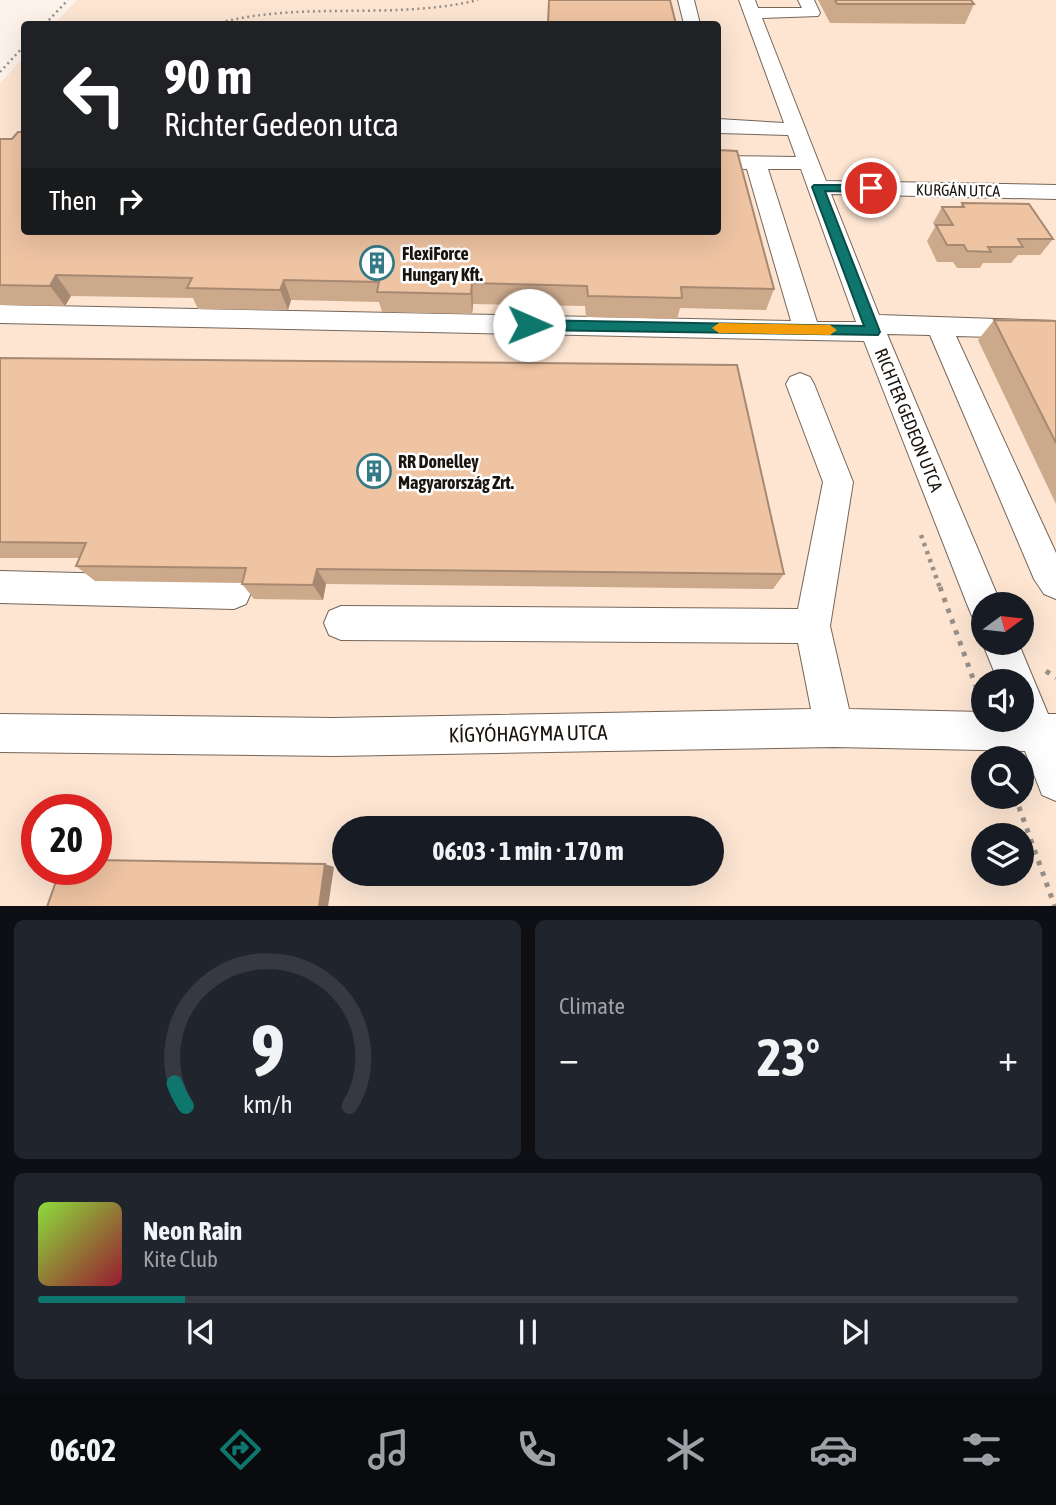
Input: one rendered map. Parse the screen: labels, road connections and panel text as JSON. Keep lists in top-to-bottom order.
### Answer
{
  "streets": {
    "street": ["KURGÁN UTCA", "RICHTER GEDEON UTCA", "KÍGYÓHAGYMA UTCA"]
  },
  "crossings": [
    ["KURGÁN UTCA", "RICHTER GEDEON UTCA"]
  ],
  "places": {
    "building": ["FlexiForce Hungary Kft.", "RR Donelley Magyarország Zrt."]
  },
  "north": "right",
  "page": {
    "turn": ["90 m", "Richter Gedeon utca"],
    "then": "Then",
    "limit": "20",
    "trip": "06:03 · 1 min · 170 m",
    "tile": "Climate",
    "heat": ["−", "23°", "+"],
    "song": ["Neon Rain", "Kite Club"],
    "tabs": "06:02",
    "gauge": ["9", "km/h"]
  }
}
